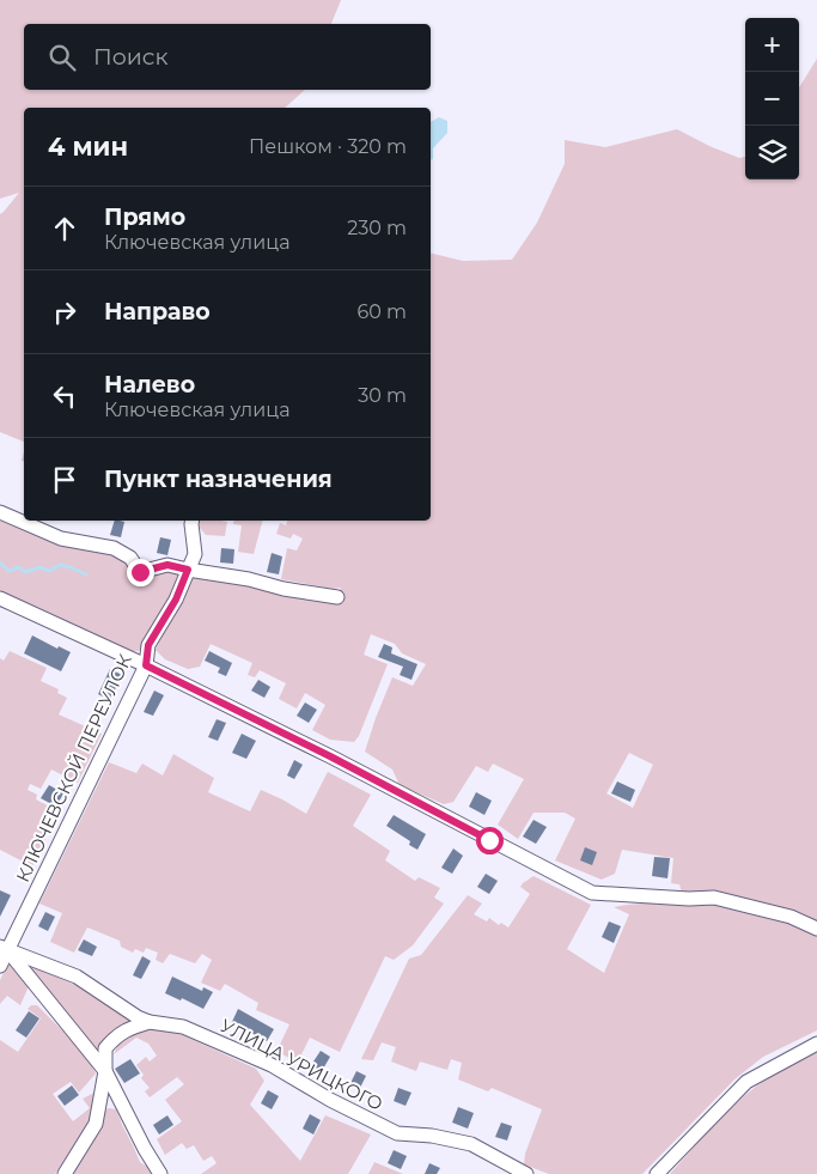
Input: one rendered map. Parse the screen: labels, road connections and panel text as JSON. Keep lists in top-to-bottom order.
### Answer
{
  "streets": {
    "street": ["КЛЮЧЕВСКОЙ ПЕРЕУЛОК", "УЛИЦА УРИЦКОГО"]
  },
  "crossings": [
    ["КЛЮЧЕВСКОЙ ПЕРЕУЛОК", "УЛИЦА УРИЦКОГО"]
  ],
  "page": {
    "map_buttons": ["+", "−"],
    "search": "Поиск",
    "heading": ["4 мин", "Пешком · 320 m"],
    "list": [
      ["Прямо", "Ключевская улица", "230 m"],
      ["Направо", "60 m"],
      ["Налево", "Ключевская улица", "30 m"],
      "Пункт назначения"
    ]
  }
}
